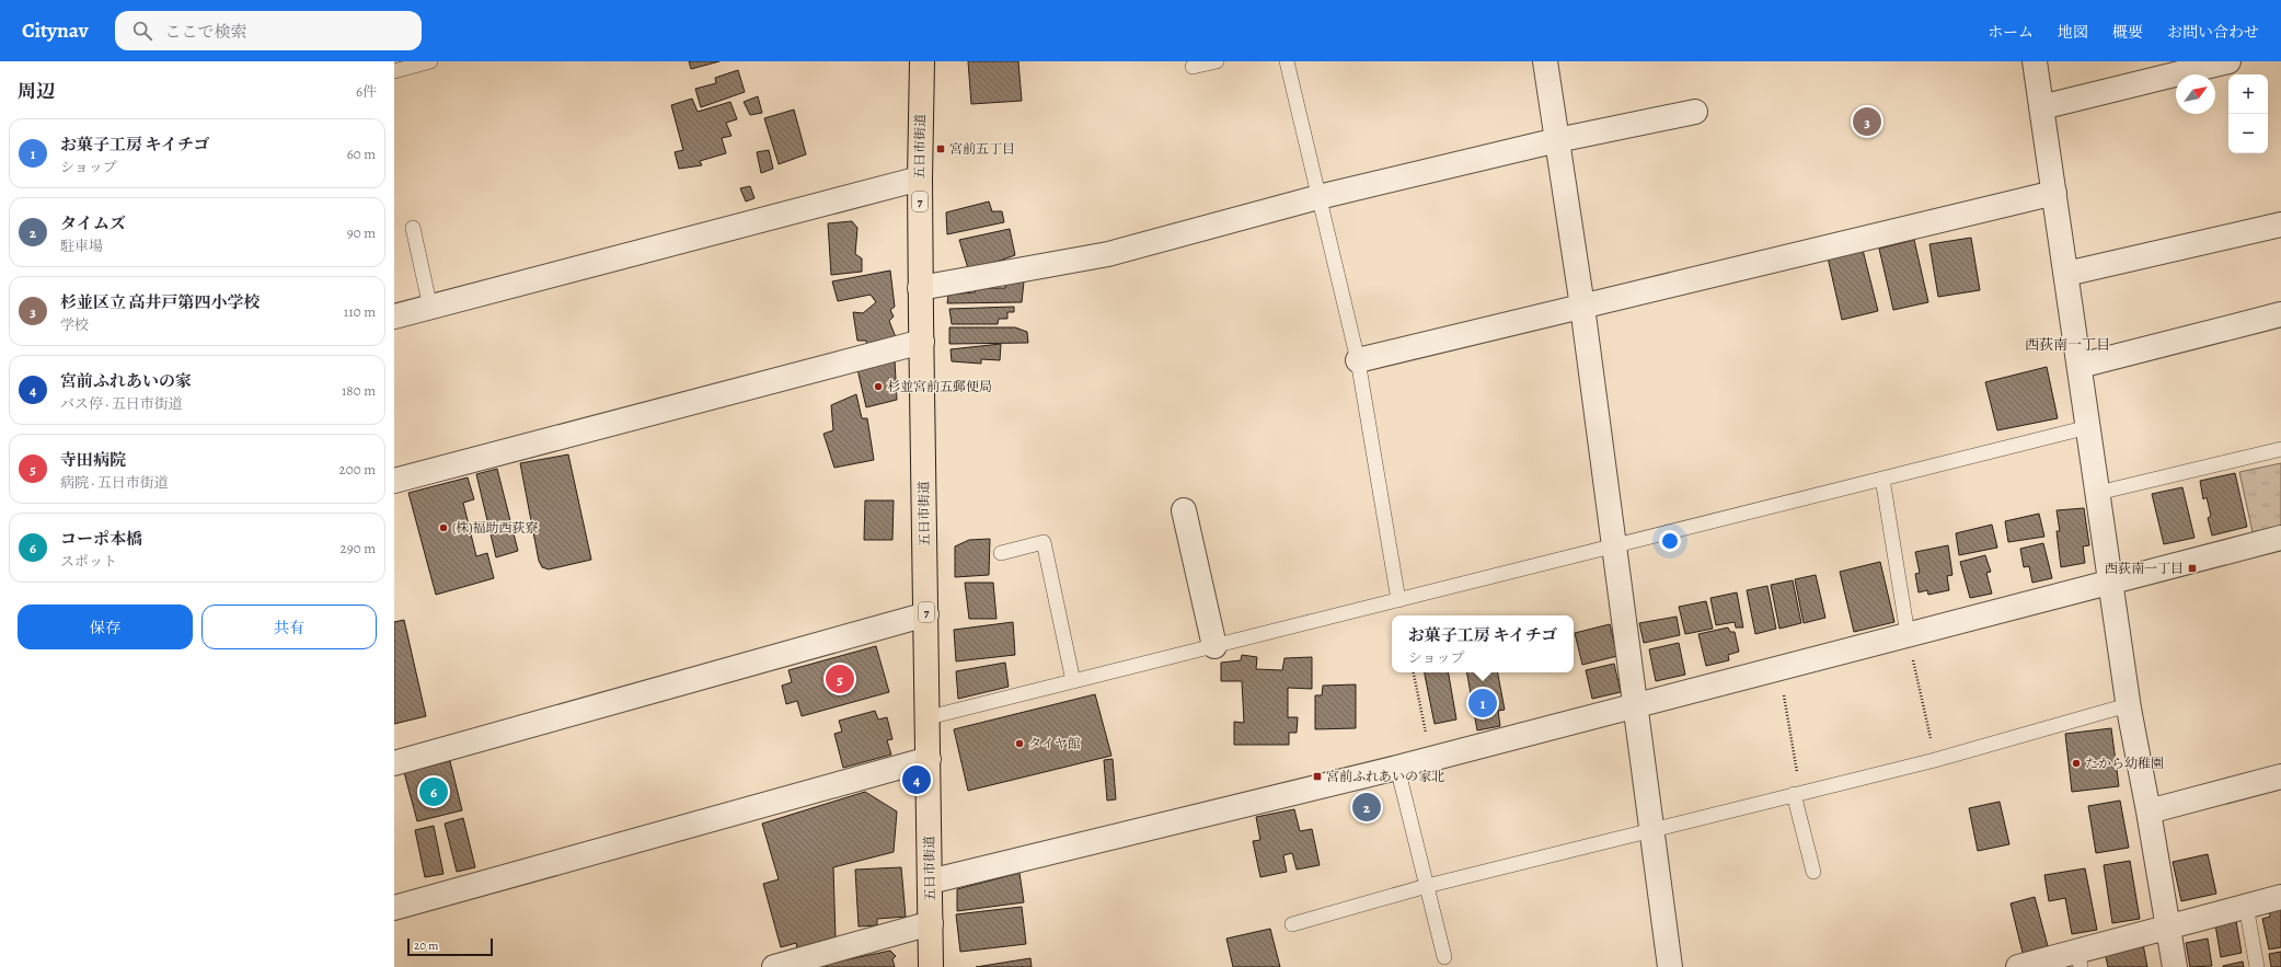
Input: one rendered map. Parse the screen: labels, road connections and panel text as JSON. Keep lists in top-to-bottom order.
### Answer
{
  "streets": {
    "main road": ["五日市街道", "7"]
  },
  "districts": ["西荻南一丁目"],
  "places": {
    "transit": ["宮前五丁目", "西荻南一丁目", "宮前ふれあいの家北"],
    "other": [
      "杉並宮前五郵便局",
      "(株)福助西荻寮",
      "タイヤ館",
      "たから幼稚園"
    ]
  },
  "scale_bar": "20 m",
  "north": "top right",
  "page": {
    "header": "Citynav",
    "search": "ここで検索",
    "nav": [
      "ホーム",
      "地図",
      "概要",
      "お問い合わせ"
    ],
    "heading": ["周辺", "6件"],
    "map_buttons": ["+", "−"],
    "pins": [
      "3",
      "5",
      "1",
      "4",
      "6",
      "2"
    ],
    "list": [
      {
        "mark": "1",
        "name": "お菓子工房 キイチゴ",
        "note": "ショップ",
        "value": "60 m"
      },
      {
        "mark": "2",
        "name": "タイムズ",
        "note": "駐車場",
        "value": "90 m"
      },
      {
        "mark": "3",
        "name": "杉並区立 高井戸第四小学校",
        "note": "学校",
        "value": "110 m"
      },
      {
        "mark": "4",
        "name": "宮前ふれあいの家",
        "note": "バス停 · 五日市街道",
        "value": "180 m"
      },
      {
        "mark": "5",
        "name": "寺田病院",
        "note": "病院 · 五日市街道",
        "value": "200 m"
      },
      {
        "mark": "6",
        "name": "コーポ本橋",
        "note": "スポット",
        "value": "290 m"
      }
    ],
    "buttons": ["保存", "共有"],
    "popup": ["お菓子工房 キイチゴ", "ショップ"],
    "scale": "20 m"
  }
}
